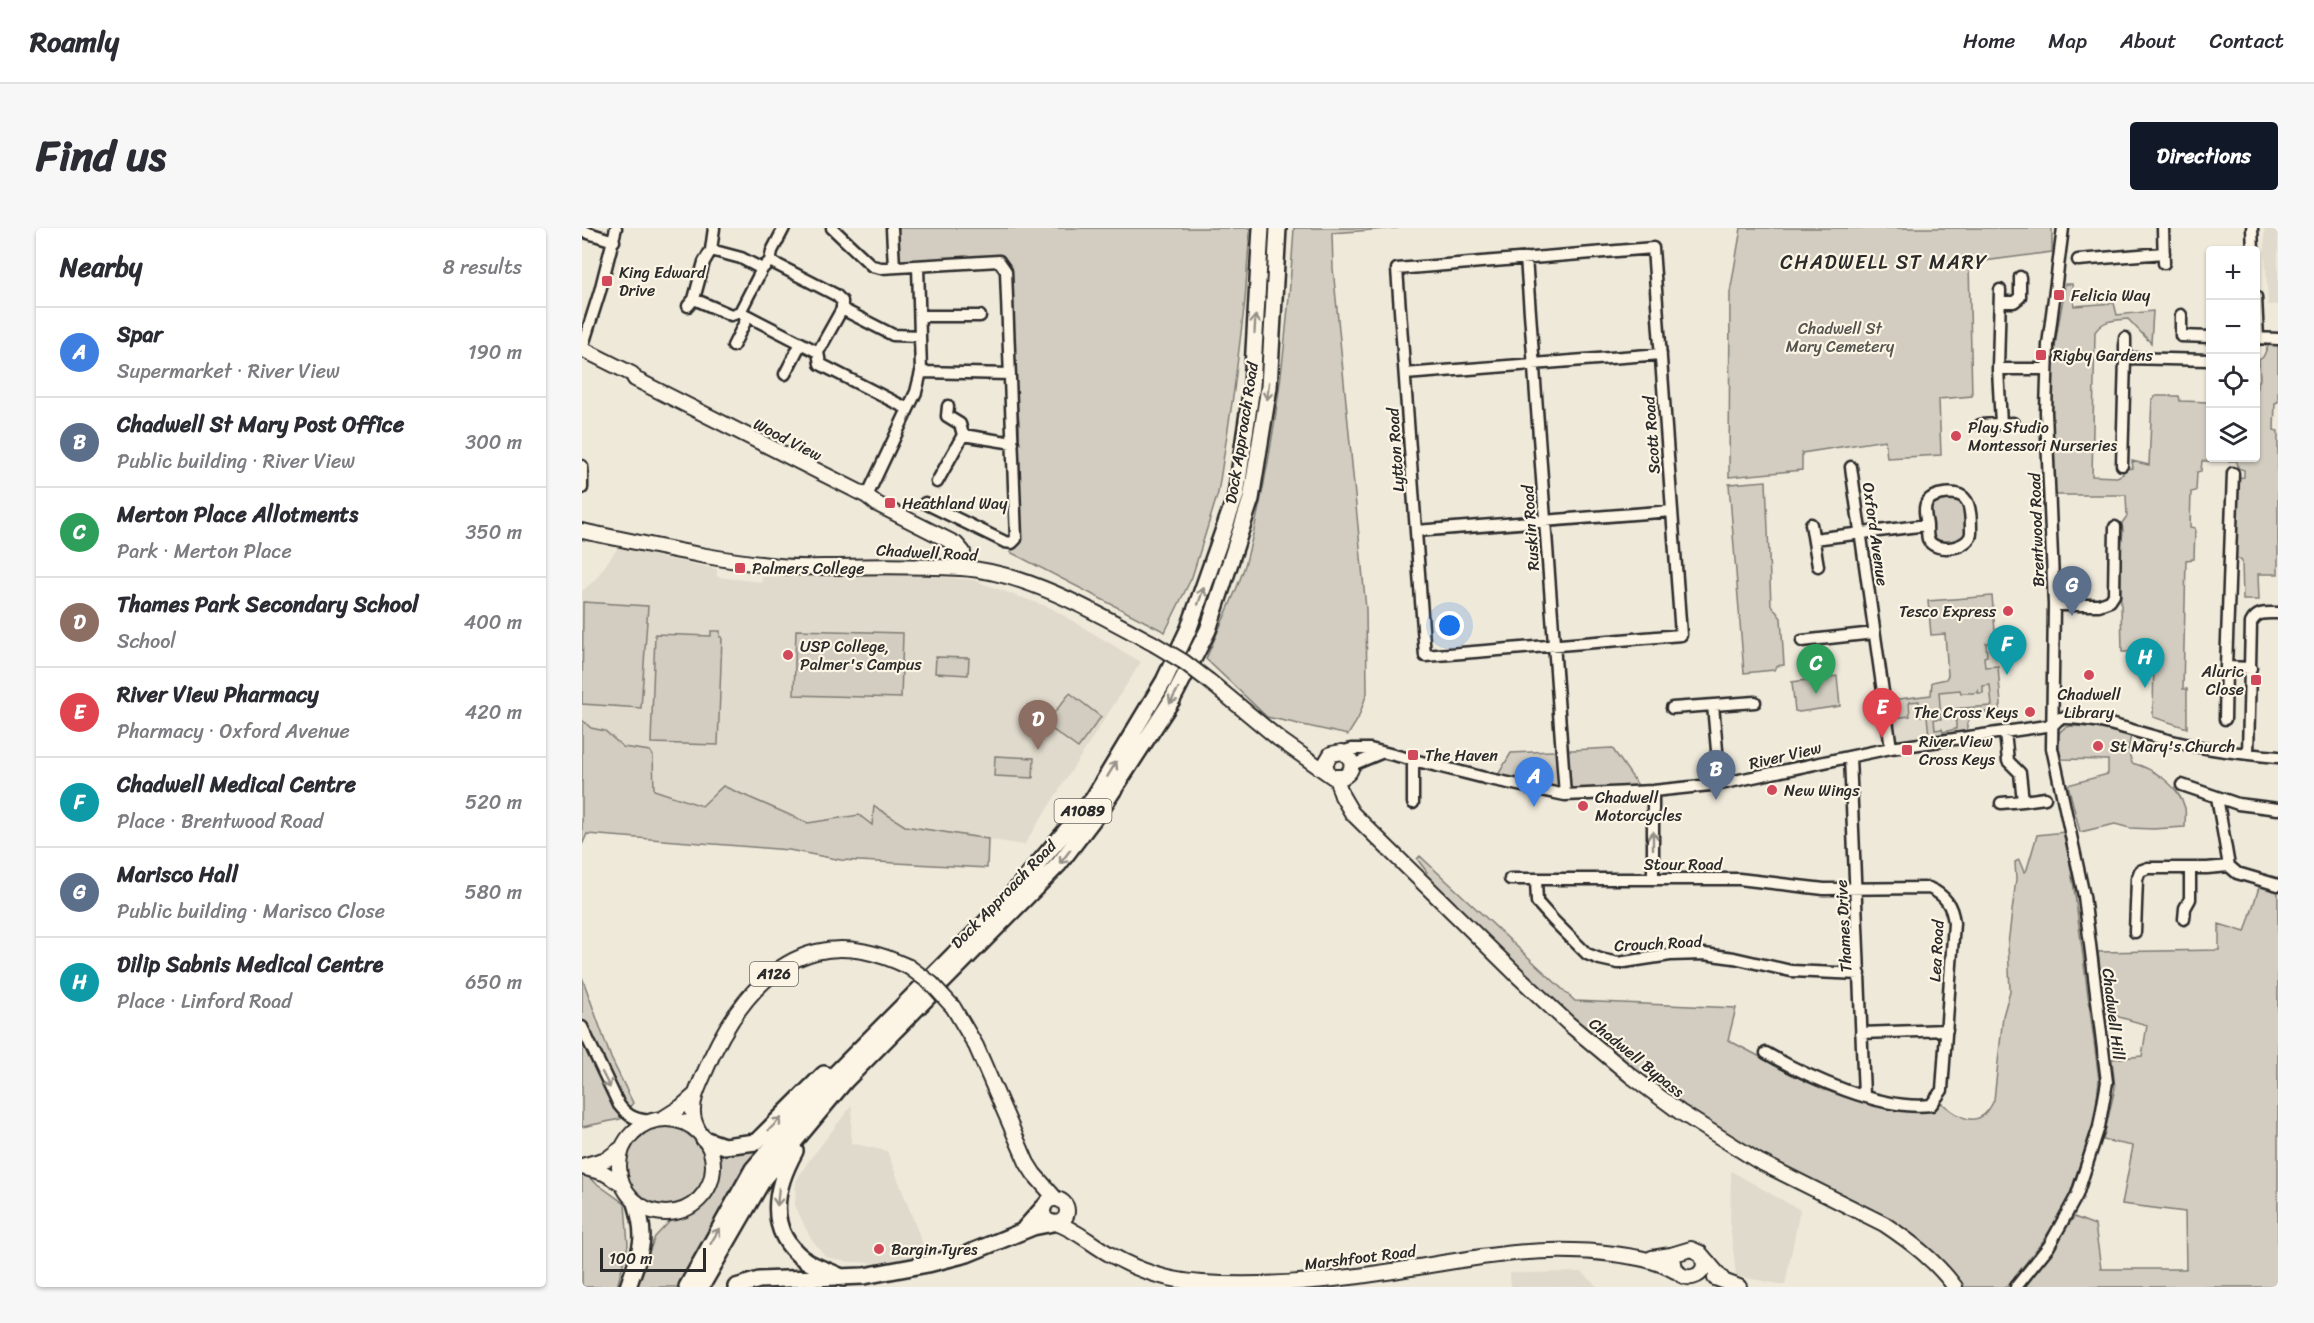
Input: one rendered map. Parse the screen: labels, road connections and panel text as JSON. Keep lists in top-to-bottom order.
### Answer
{
  "streets": {
    "highway": ["Dock Approach Road", "A1089"],
    "main road": [
      "Wood View",
      "Chadwell Road",
      "A126",
      "Chadwell Bypass",
      "Marshfoot Road"
    ],
    "street": [
      "Scott Road",
      "Lytton Road",
      "Ruskin Road",
      "Brentwood Road",
      "Oxford Avenue",
      "River View",
      "Stour Road",
      "Thames Drive",
      "Crouch Road",
      "Lea Road",
      "Chadwell Hill"
    ]
  },
  "crossings": [
    ["Scott Road", "Lytton Road"],
    ["Scott Road", "Ruskin Road"],
    ["Wood View", "Chadwell Road"],
    ["Lytton Road", "Ruskin Road"],
    ["Ruskin Road", "River View"],
    ["Brentwood Road", "River View"],
    ["Brentwood Road", "Chadwell Hill"],
    ["Oxford Avenue", "River View"],
    ["Chadwell Road", "River View"],
    ["Chadwell Road", "Chadwell Bypass"],
    ["River View", "Thames Drive"],
    ["River View", "Chadwell Hill"],
    ["River View", "Chadwell Bypass"],
    ["Stour Road", "Thames Drive"],
    ["Stour Road", "Crouch Road"],
    ["Stour Road", "Lea Road"],
    ["Thames Drive", "Crouch Road"],
    ["Thames Drive", "Lea Road"],
    ["A126", "Marshfoot Road"]
  ],
  "districts": ["CHADWELL ST MARY"],
  "parks": ["Chadwell St Mary Cemetery"],
  "places": {
    "transit": [
      "King Edward Drive",
      "Felicia Way",
      "Rigby Gardens",
      "Heathland Way",
      "Palmers College",
      "Aluric Close",
      "River View Cross Keys",
      "The Haven"
    ],
    "other": [
      "Play Studio Montessori Nurseries",
      "Tesco Express",
      "USP College, Palmer's Campus",
      "Chadwell Library",
      "The Cross Keys",
      "St Mary's Church",
      "New Wings",
      "Chadwell Motorcycles",
      "Bargin Tyres"
    ]
  },
  "scale_bar": "100 m",
  "page": {
    "header": "Roamly",
    "nav": [
      "Home",
      "Map",
      "About",
      "Contact"
    ],
    "title": "Find us",
    "buttons": "Directions",
    "heading": ["Nearby", "8 results"],
    "map_buttons": ["+", "−"],
    "list": [
      {
        "mark": "A",
        "name": "Spar",
        "note": "Supermarket · River View",
        "value": "190 m"
      },
      {
        "mark": "B",
        "name": "Chadwell St Mary Post Office",
        "note": "Public building · River View",
        "value": "300 m"
      },
      {
        "mark": "C",
        "name": "Merton Place Allotments",
        "note": "Park · Merton Place",
        "value": "350 m"
      },
      {
        "mark": "D",
        "name": "Thames Park Secondary School",
        "note": "School",
        "value": "400 m"
      },
      {
        "mark": "E",
        "name": "River View Pharmacy",
        "note": "Pharmacy · Oxford Avenue",
        "value": "420 m"
      },
      {
        "mark": "F",
        "name": "Chadwell Medical Centre",
        "note": "Place · Brentwood Road",
        "value": "520 m"
      },
      {
        "mark": "G",
        "name": "Marisco Hall",
        "note": "Public building · Marisco Close",
        "value": "580 m"
      },
      {
        "mark": "H",
        "name": "Dilip Sabnis Medical Centre",
        "note": "Place · Linford Road",
        "value": "650 m"
      }
    ],
    "pins": [
      "G",
      "F",
      "H",
      "C",
      "E",
      "D",
      "B",
      "A"
    ],
    "scale": "100 m"
  }
}
